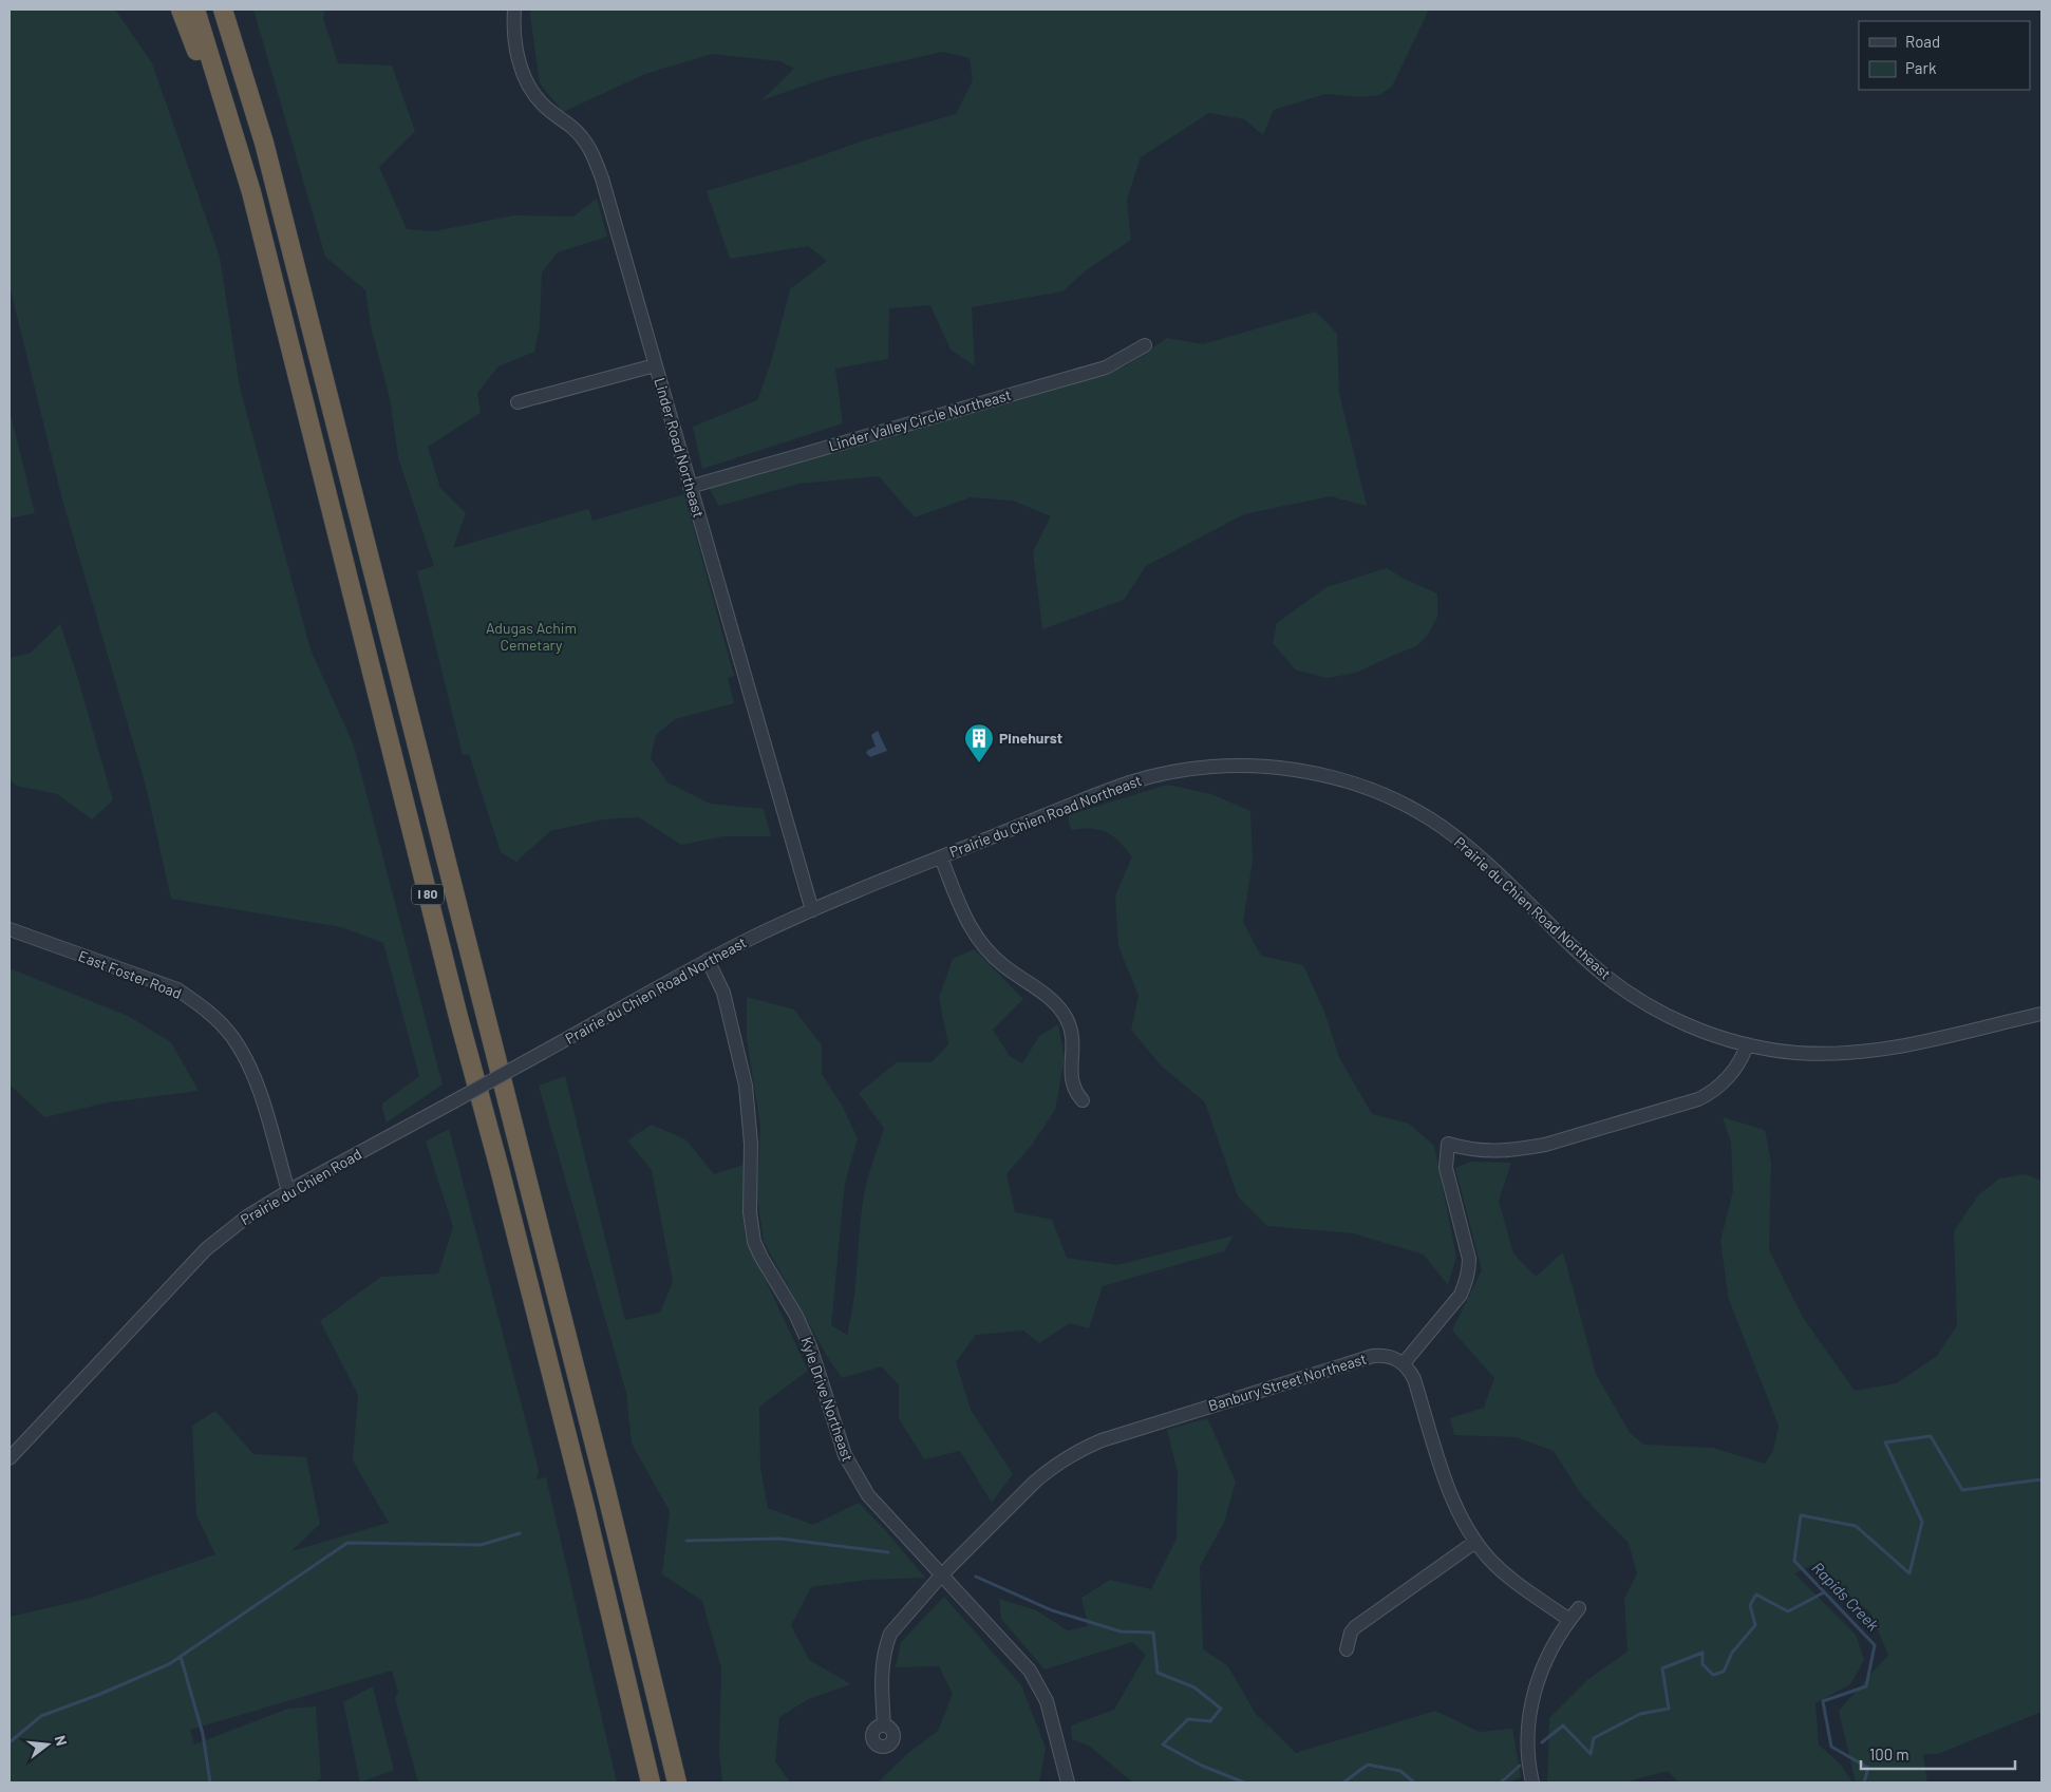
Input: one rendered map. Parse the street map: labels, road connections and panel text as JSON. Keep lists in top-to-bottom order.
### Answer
{
  "streets": {
    "highway": ["I 80"],
    "street": [
      "Linder Valley Circle Northeast",
      "Linder Road Northeast",
      "Prairie du Chien Road Northeast",
      "East Foster Road",
      "Prairie du Chien Road",
      "Banbury Street Northeast",
      "Kyle Drive Northeast"
    ]
  },
  "crossings": [
    ["Linder Valley Circle Northeast", "Linder Road Northeast"],
    ["Linder Road Northeast", "Prairie du Chien Road Northeast"],
    ["Prairie du Chien Road Northeast", "Prairie du Chien Road"],
    ["Prairie du Chien Road Northeast", "Kyle Drive Northeast"],
    ["East Foster Road", "Prairie du Chien Road"],
    ["Banbury Street Northeast", "Kyle Drive Northeast"]
  ],
  "water": ["Rapids Creek"],
  "parks": ["Adugas Achim Cemetary"],
  "places": {
    "building": ["Pinehurst"]
  },
  "legend": ["Road", "Park"],
  "scale_bar": "100 m",
  "north": "right"
}
